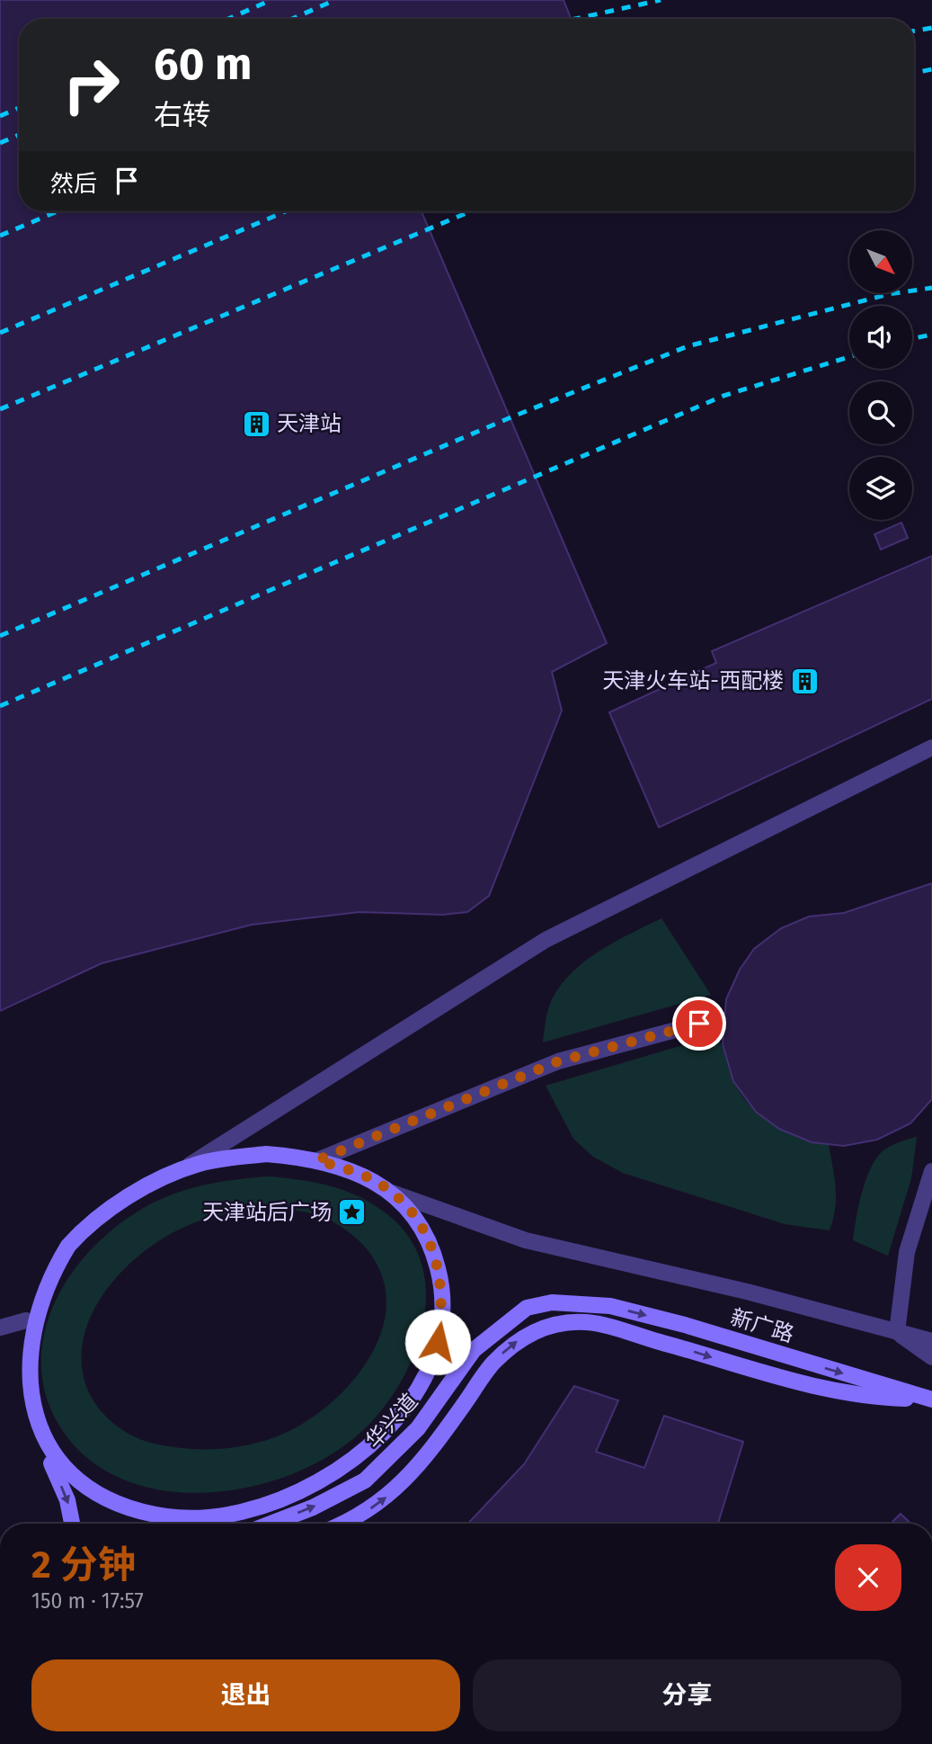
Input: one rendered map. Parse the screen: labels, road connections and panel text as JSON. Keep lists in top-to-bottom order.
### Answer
{
  "streets": {
    "main road": ["新广路", "华兴道"]
  },
  "crossings": [
    ["新广路", "华兴道"]
  ],
  "one_way": ["新广路", "华兴道"],
  "places": {
    "building": ["天津站", "天津火车站-西配楼"],
    "place": ["天津站后广场"]
  },
  "north": "bottom right",
  "page": {
    "turn": ["60 m", "右转"],
    "then": "然后",
    "heading": ["2 分钟", "150 m · 17:57"],
    "buttons": ["退出", "分享"]
  }
}
